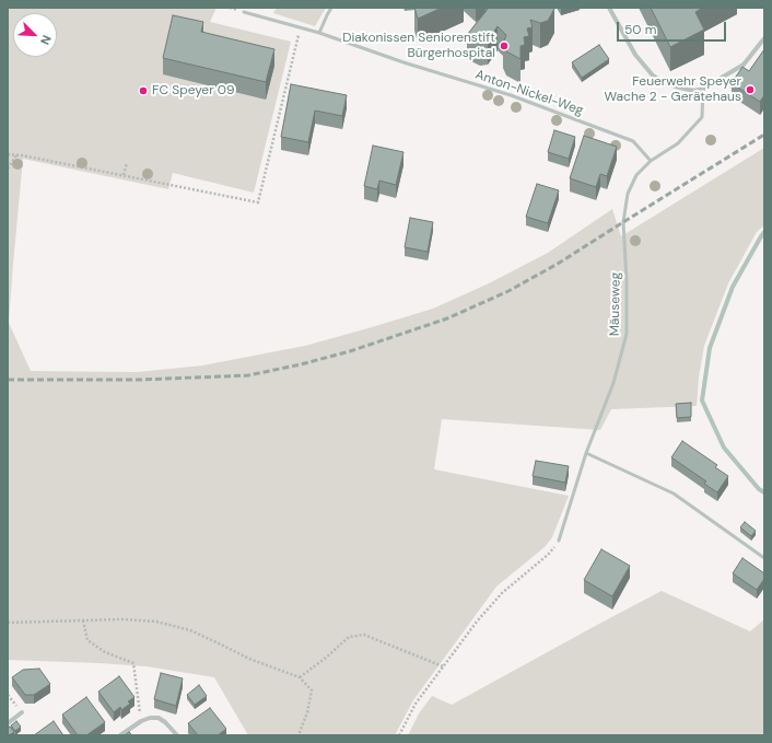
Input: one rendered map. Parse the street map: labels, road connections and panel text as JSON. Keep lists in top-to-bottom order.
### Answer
{
  "streets": {
    "lane": ["Anton-Nickel-Weg", "Mäuseweg"]
  },
  "crossings": [
    ["Anton-Nickel-Weg", "Mäuseweg"]
  ],
  "places": ["Diakonissen Seniorenstift Bürgerhospital", "Feuerwehr Speyer Wache 2 - Gerätehaus", "FC Speyer 09"],
  "scale_bar": "50 m",
  "north": "bottom right"
}
